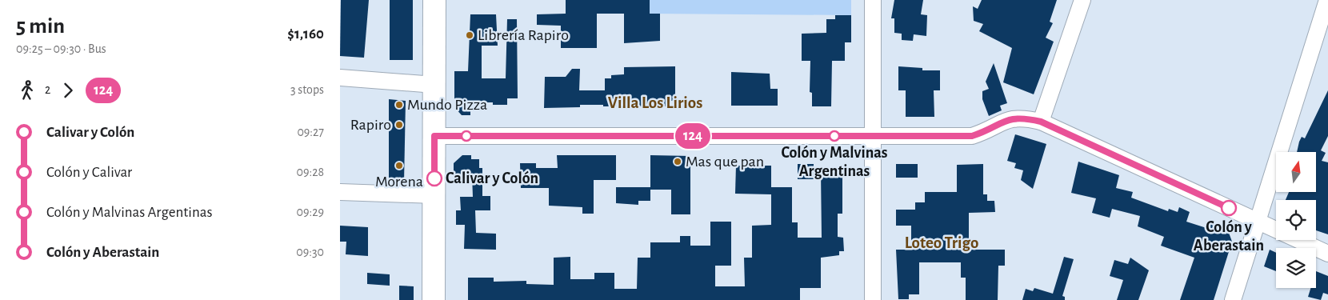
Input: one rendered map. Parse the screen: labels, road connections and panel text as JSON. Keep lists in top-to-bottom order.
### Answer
{
  "districts": ["Villa Los Lirios", "Loteo Trigo"],
  "places": [
    "Librería Rapiro",
    "Mundo Pizza",
    "Rapiro",
    "Colón y Malvinas Argentinas",
    "Mas que pan",
    "Morena",
    "Calivar y Colón",
    "Colón y Aberastain"
  ],
  "lines": ["bus line 124"],
  "north": "top",
  "page": {
    "heading": ["5 min", "09:25 – 09:30 · Bus", "$1,160"],
    "on_map": "124",
    "legs": ["2", "124", "3 stops"],
    "list": [
      {
        "name": "Calivar y Colón",
        "value": "09:27"
      },
      {
        "name": "Colón y Calivar",
        "value": "09:28"
      },
      {
        "name": "Colón y Malvinas Argentinas",
        "value": "09:29"
      },
      {
        "name": "Colón y Aberastain",
        "value": "09:30"
      }
    ]
  }
}
